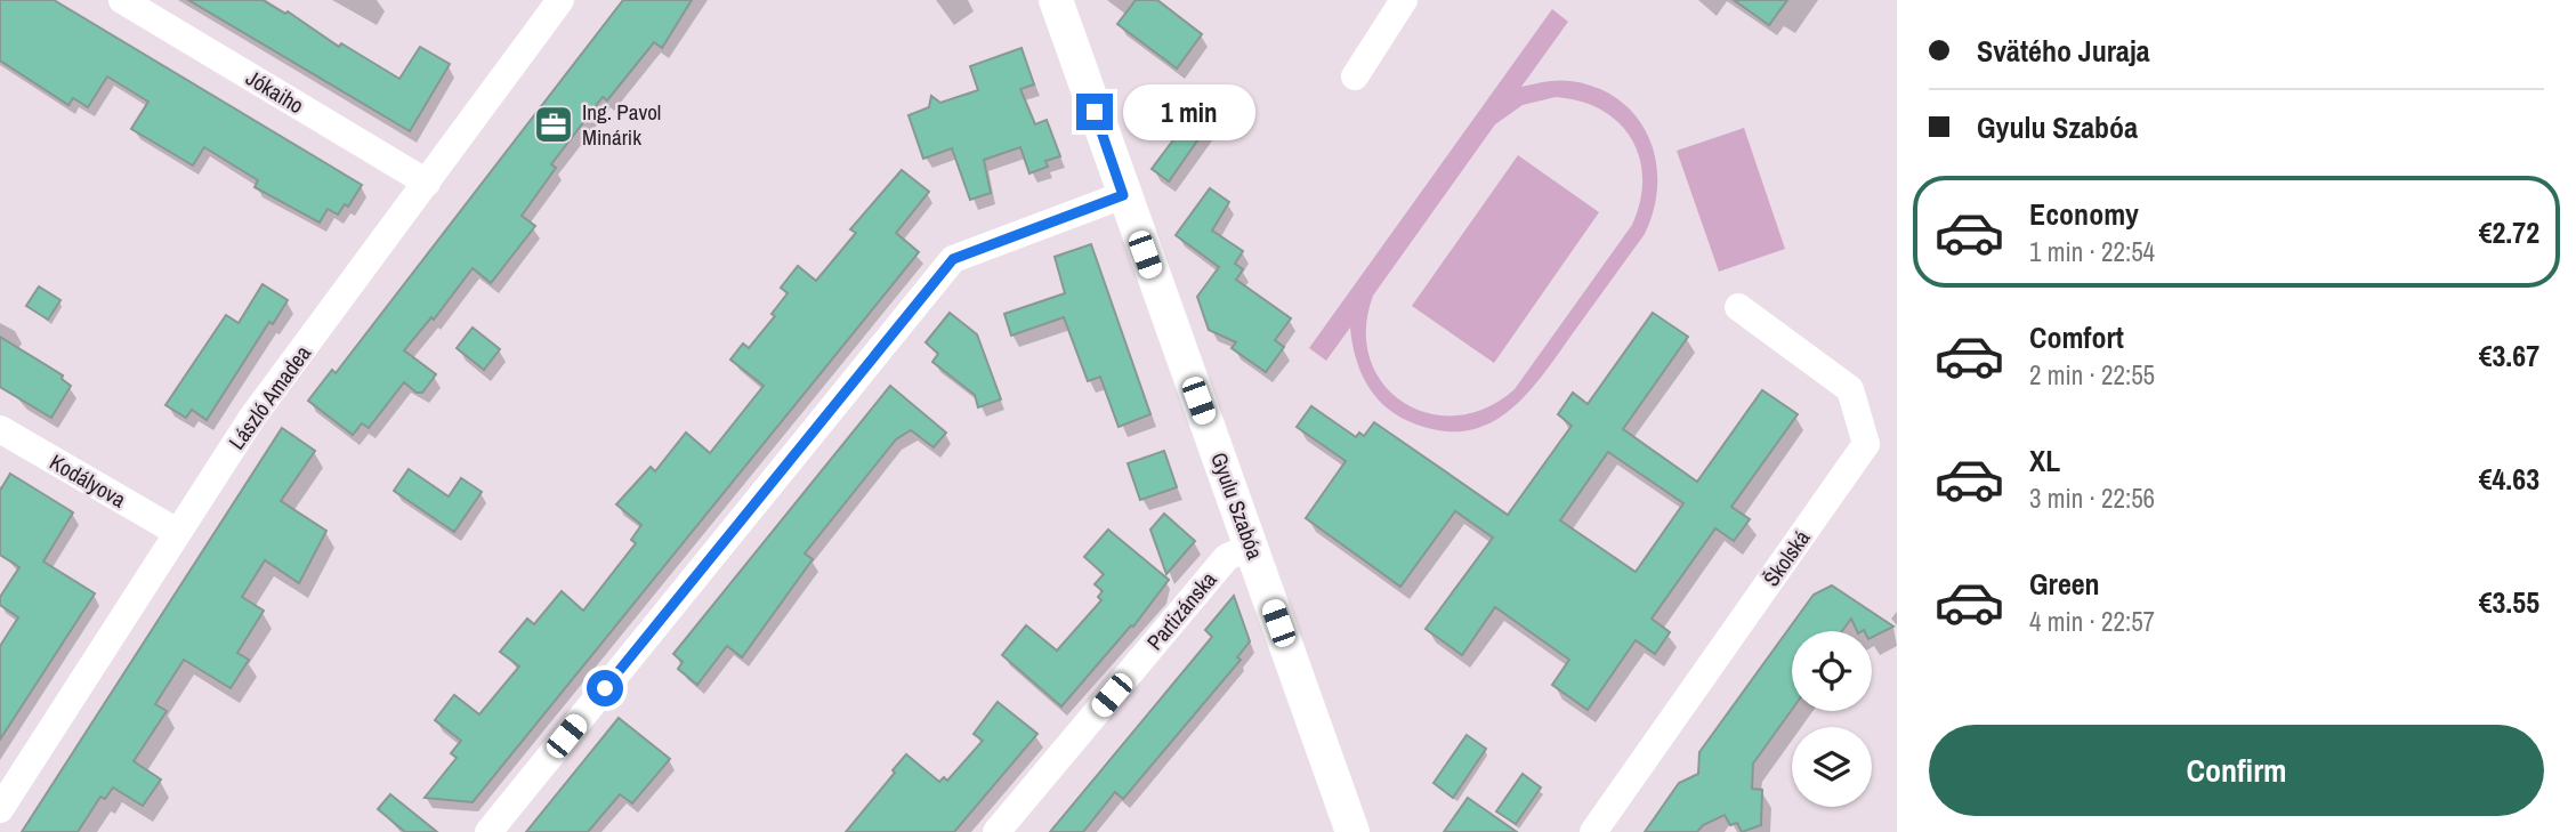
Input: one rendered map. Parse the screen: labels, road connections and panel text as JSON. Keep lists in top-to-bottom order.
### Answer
{
  "streets": {
    "street": [
      "Jókaiho",
      "László Amadea",
      "Kodályova",
      "Gyulu Szabóa",
      "Školská",
      "Partizánska"
    ]
  },
  "crossings": [
    ["Jókaiho", "László Amadea"],
    ["László Amadea", "Kodályova"],
    ["Gyulu Szabóa", "Partizánska"]
  ],
  "places": {
    "office": ["Ing. Pavol Minárik"]
  },
  "page": {
    "banner": ["Svätého Juraja", "Gyulu Szabóa"],
    "bubble": "1 min",
    "list": [
      {
        "name": "Economy",
        "note": "1 min · 22:54",
        "value": "€2.72"
      },
      {
        "name": "Comfort",
        "note": "2 min · 22:55",
        "value": "€3.67"
      },
      {
        "name": "XL",
        "note": "3 min · 22:56",
        "value": "€4.63"
      },
      {
        "name": "Green",
        "note": "4 min · 22:57",
        "value": "€3.55"
      }
    ],
    "buttons": "Confirm"
  }
}
